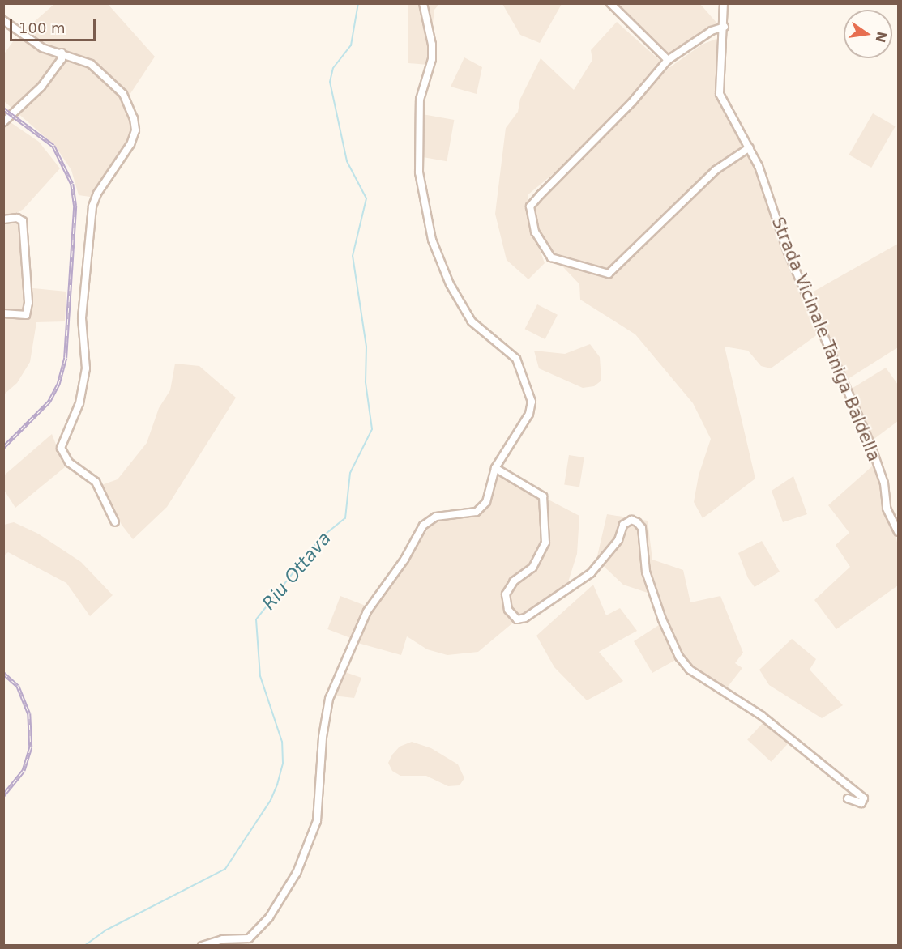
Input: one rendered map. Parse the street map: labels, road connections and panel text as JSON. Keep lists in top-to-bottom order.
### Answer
{
  "streets": {
    "street": ["Strada Vicinale Taniga Baldella"]
  },
  "water": ["Riu Ottava"],
  "scale_bar": "100 m",
  "north": "right"
}
